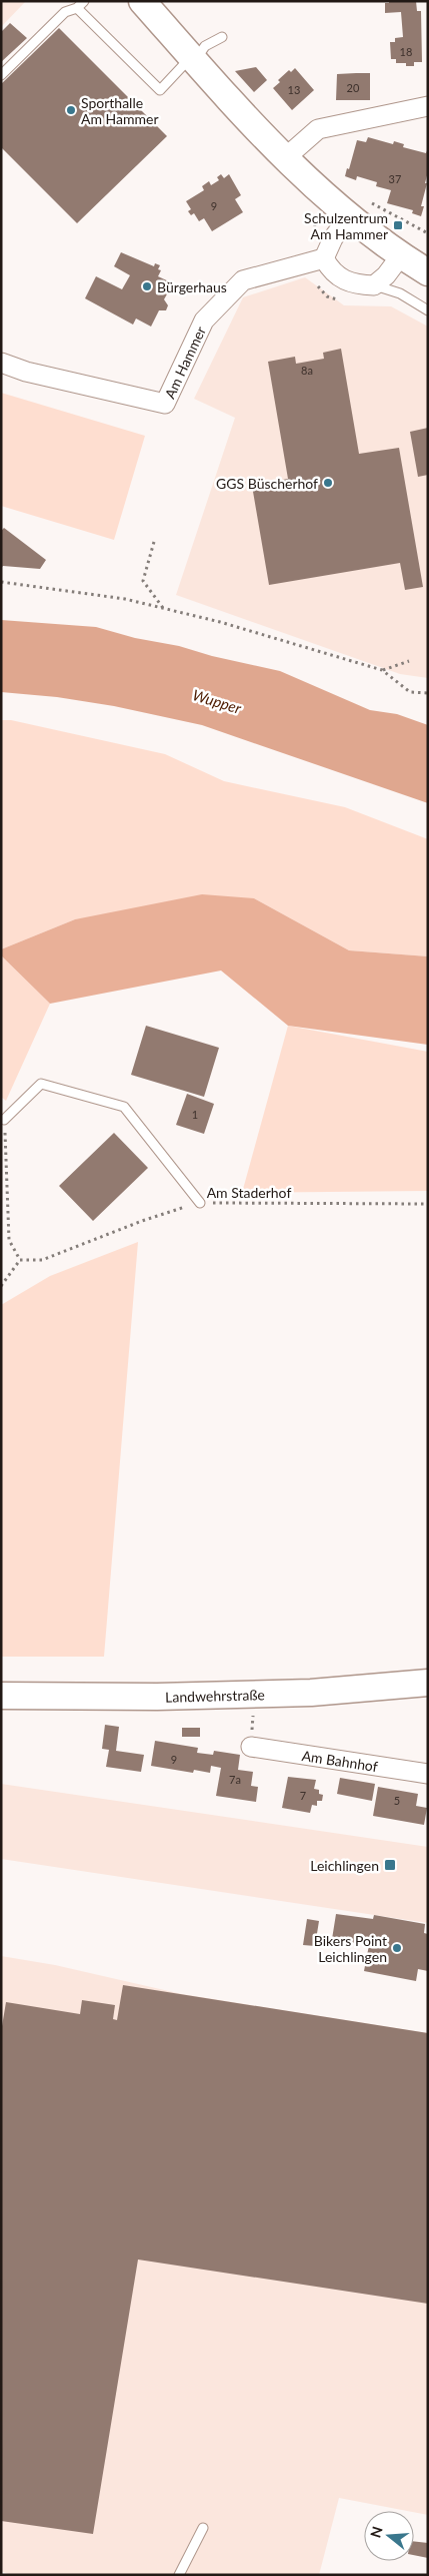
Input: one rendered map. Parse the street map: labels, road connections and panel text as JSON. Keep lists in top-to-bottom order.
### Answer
{
  "streets": {
    "main road": ["Landwehrstraße"],
    "street": ["Am Hammer", "Am Bahnhof"],
    "path": ["Am Staderhof"]
  },
  "water": ["Wupper"],
  "places": {
    "other": [
      "Sporthalle Am Hammer",
      "Bürgerhaus",
      "GGS Büscherhof",
      "Bikers Point Leichlingen"
    ],
    "transit": ["Schulzentrum Am Hammer", "Leichlingen"]
  },
  "house_numbers": [
    "18",
    "20",
    "13",
    "37",
    "9",
    "8a",
    "1",
    "9",
    "7a",
    "7",
    "5"
  ],
  "north": "left"
}
